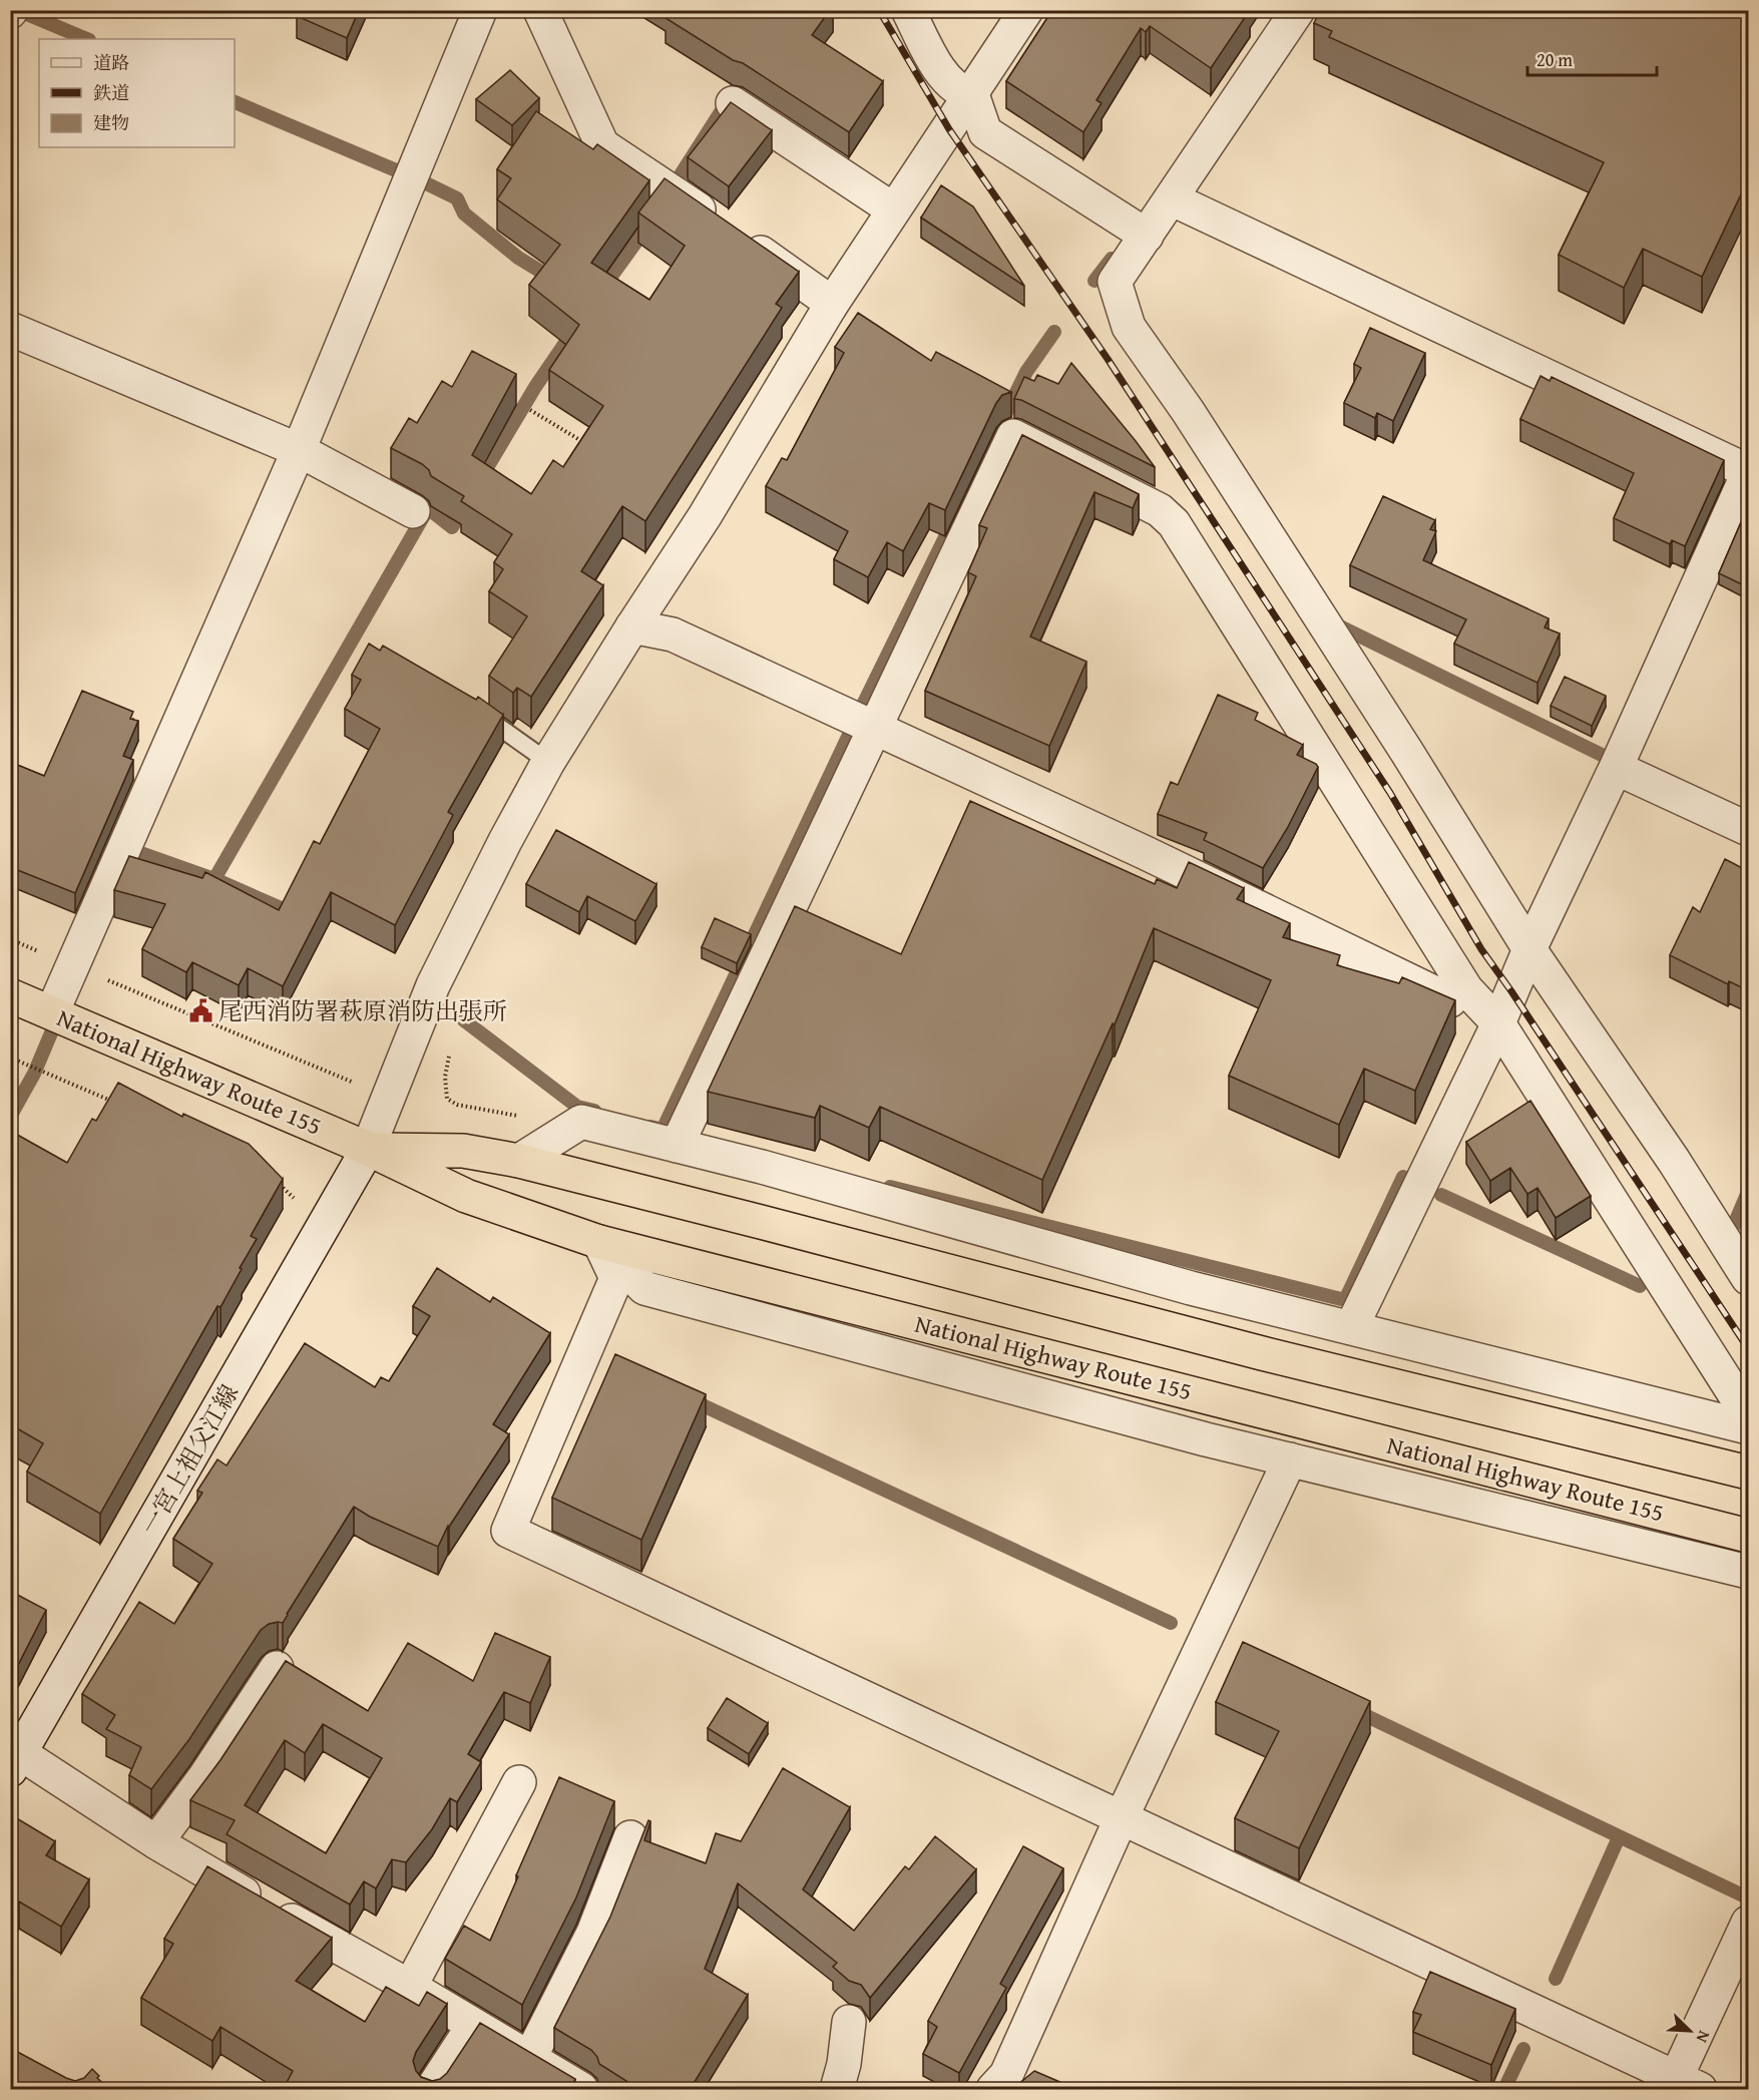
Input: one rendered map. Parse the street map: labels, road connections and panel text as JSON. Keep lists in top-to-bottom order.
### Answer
{
  "streets": {
    "highway": ["National Highway Route 155"],
    "street": ["一宮上祖父江線"]
  },
  "crossings": [
    ["National Highway Route 155", "一宮上祖父江線"]
  ],
  "places": {
    "public building": ["尾西消防署萩原消防出張所"]
  },
  "legend": ["道路", "鉄道", "建物"],
  "scale_bar": "20 m",
  "north": "bottom right"
}
